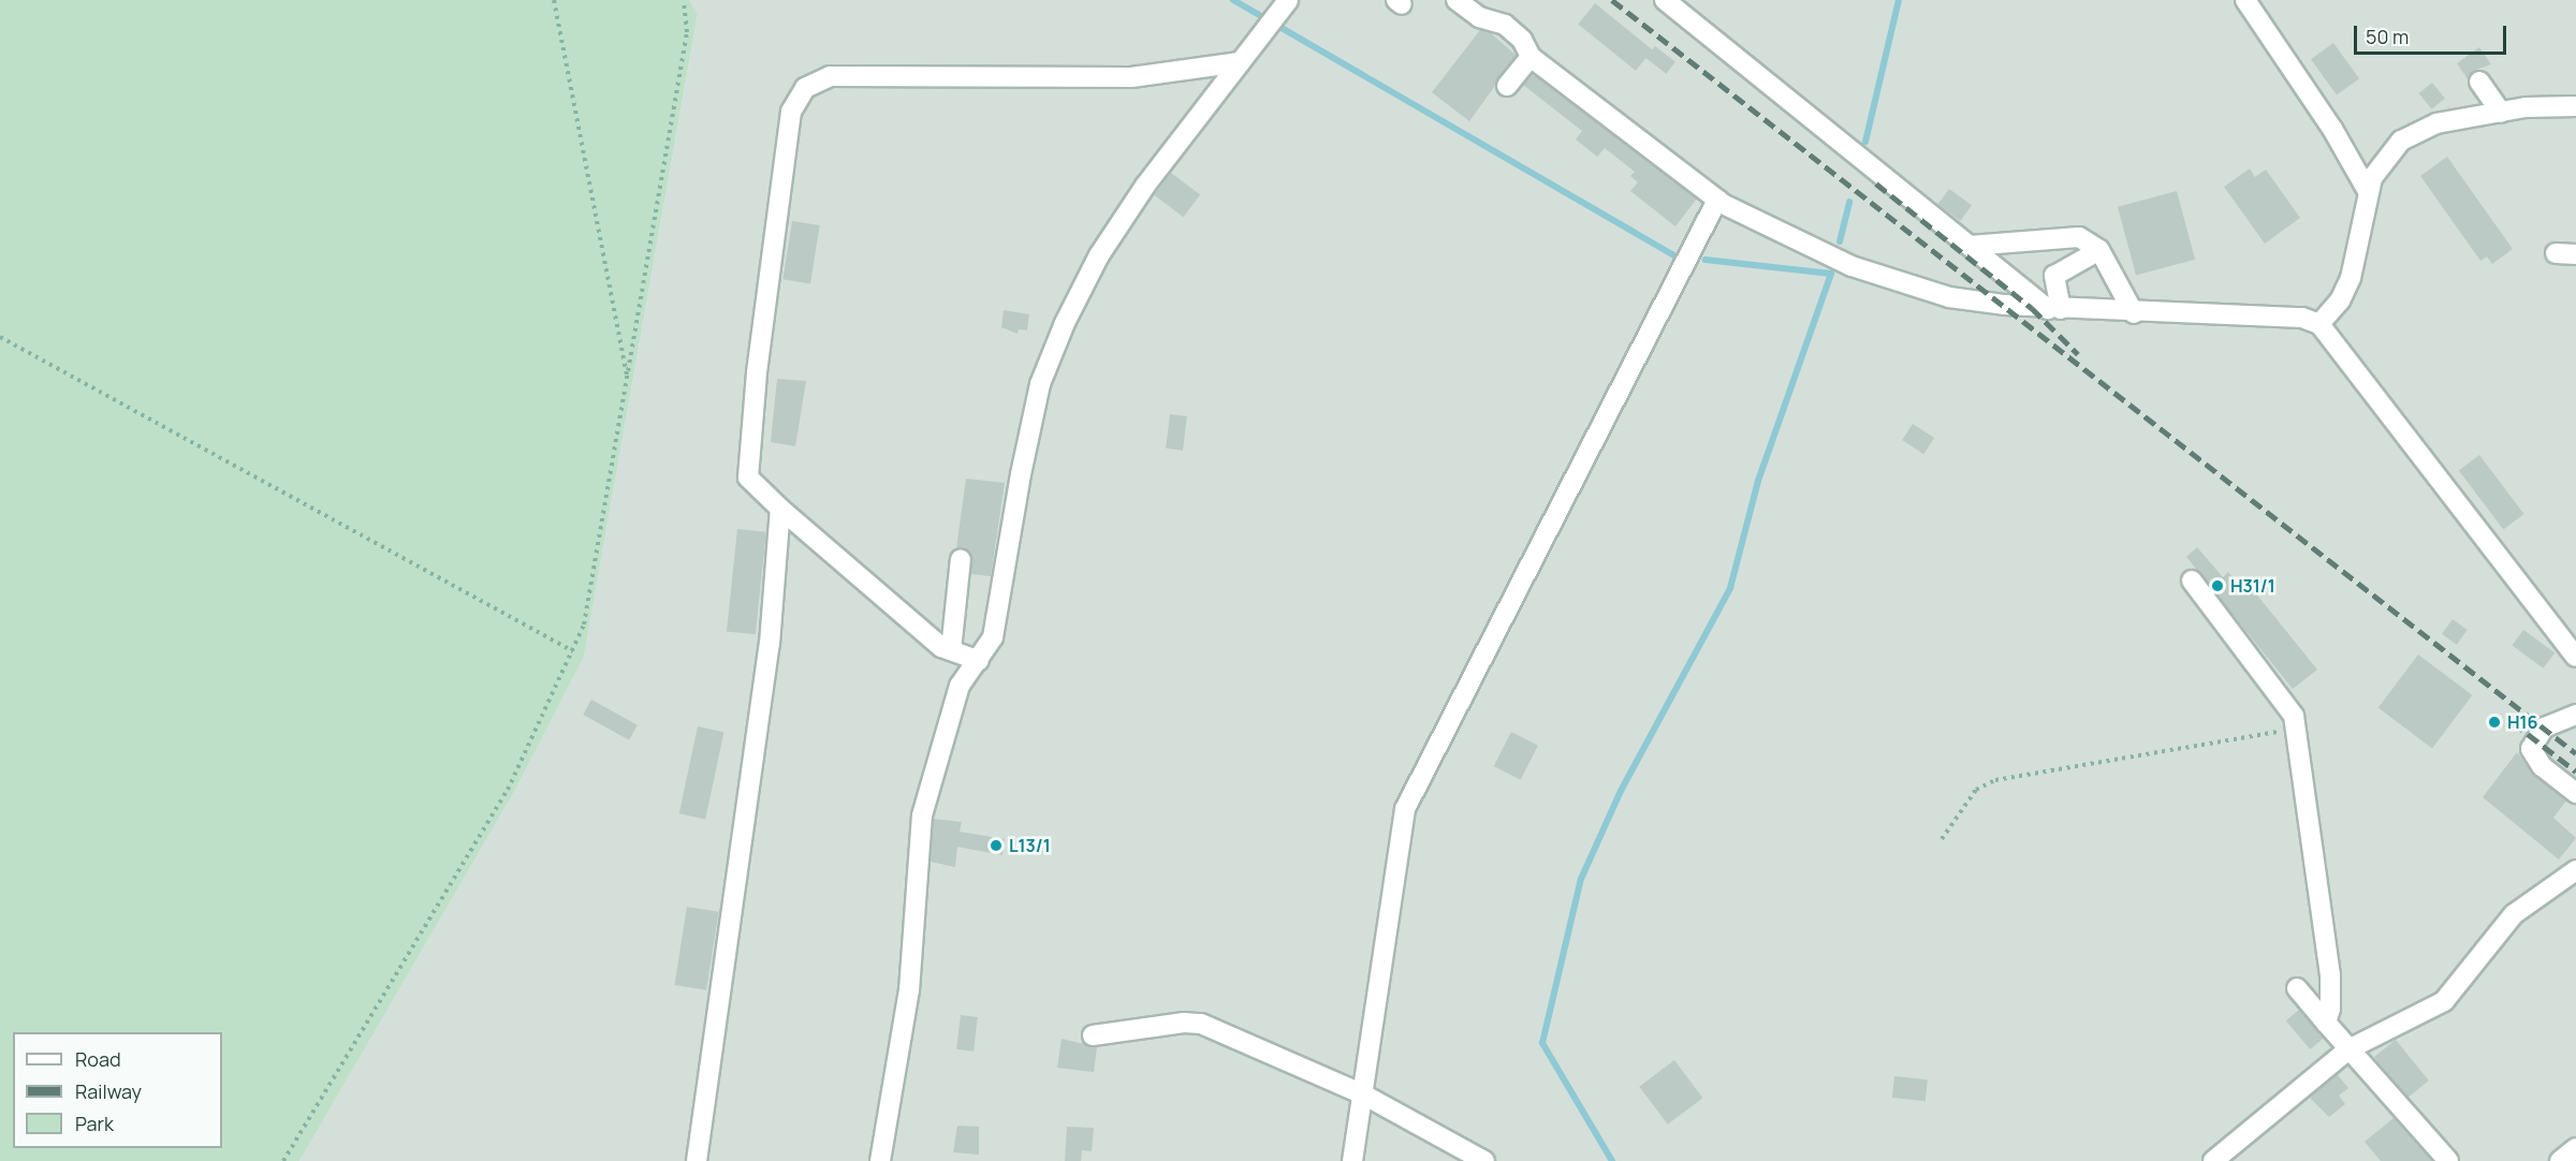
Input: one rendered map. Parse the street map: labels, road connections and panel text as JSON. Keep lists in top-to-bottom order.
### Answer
{
  "places": ["H31/1", "H16", "L13/1"],
  "legend": ["Road", "Railway", "Park"],
  "scale_bar": "50 m"
}
